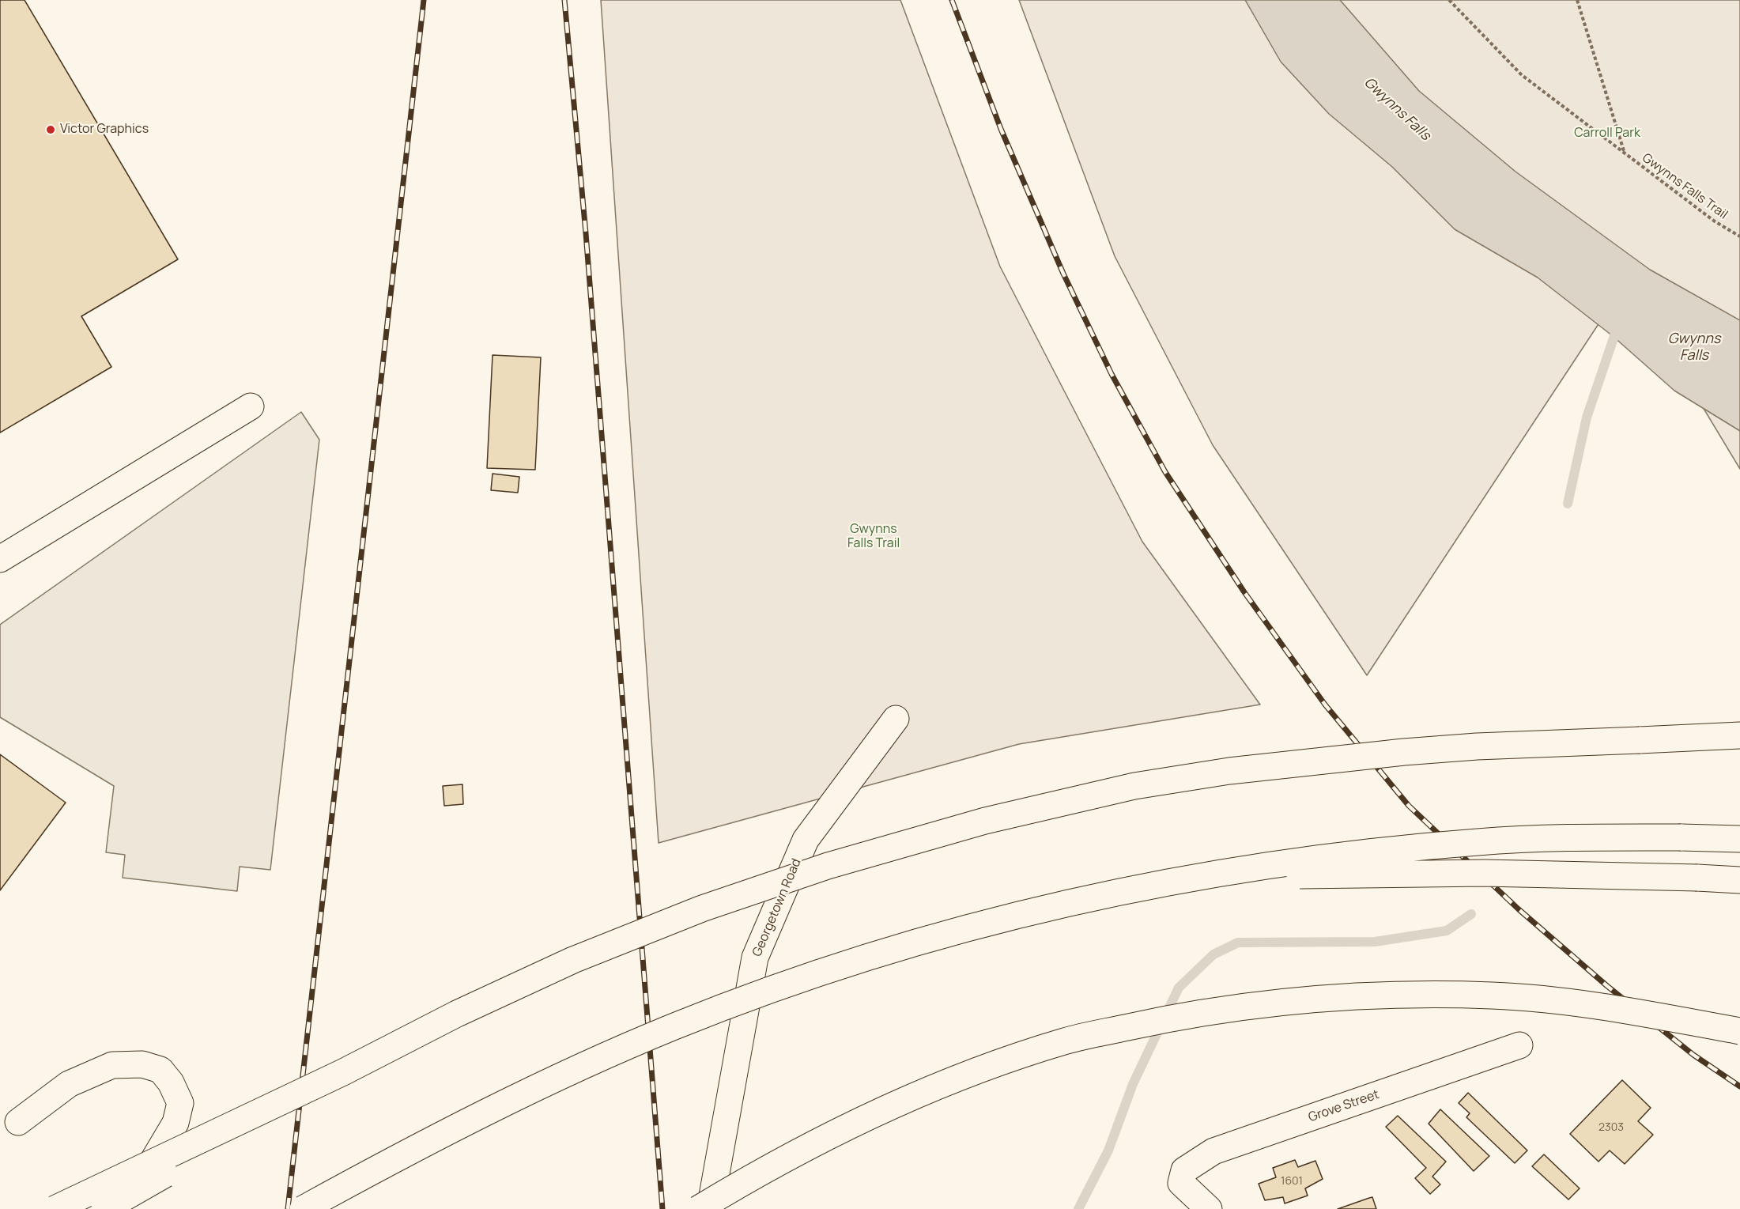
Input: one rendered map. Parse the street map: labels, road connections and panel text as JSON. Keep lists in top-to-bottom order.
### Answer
{
  "streets": {
    "main road": ["Georgetown Road", "Grove Street"],
    "path": ["Gwynns Falls Trail"]
  },
  "water": ["Gwynns Falls"],
  "parks": ["Carroll Park", "Gwynns Falls Trail"],
  "places": ["Victor Graphics"],
  "house_numbers": ["2303", "1601"]
}
